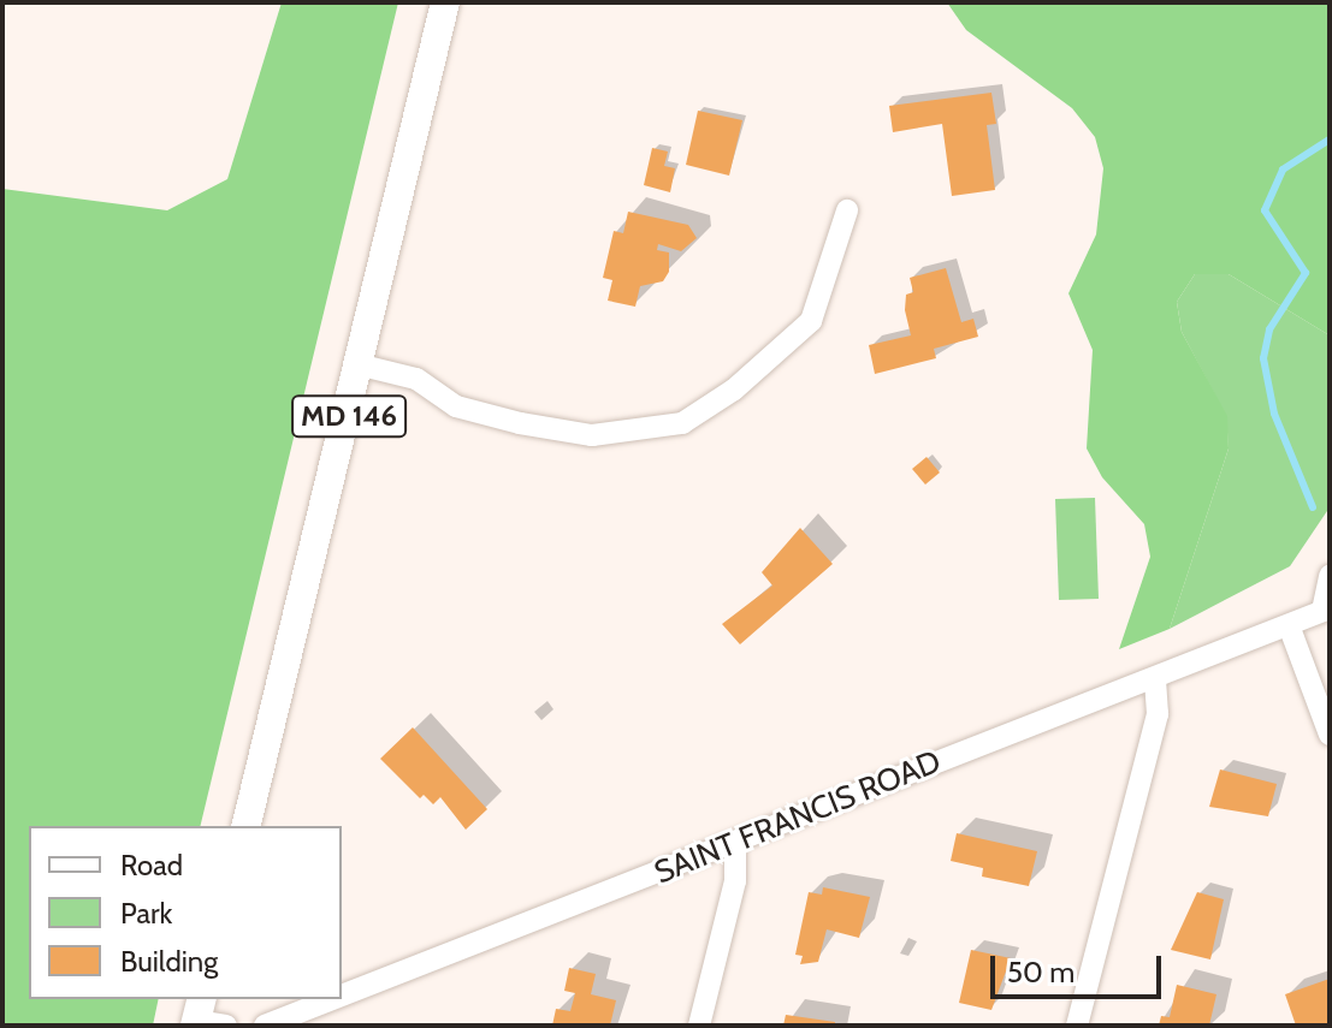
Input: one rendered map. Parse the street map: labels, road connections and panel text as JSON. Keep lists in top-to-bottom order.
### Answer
{
  "streets": {
    "main road": ["MD 146"],
    "street": ["SAINT FRANCIS ROAD"]
  },
  "legend": ["Road", "Park", "Building"],
  "scale_bar": "50 m"
}
